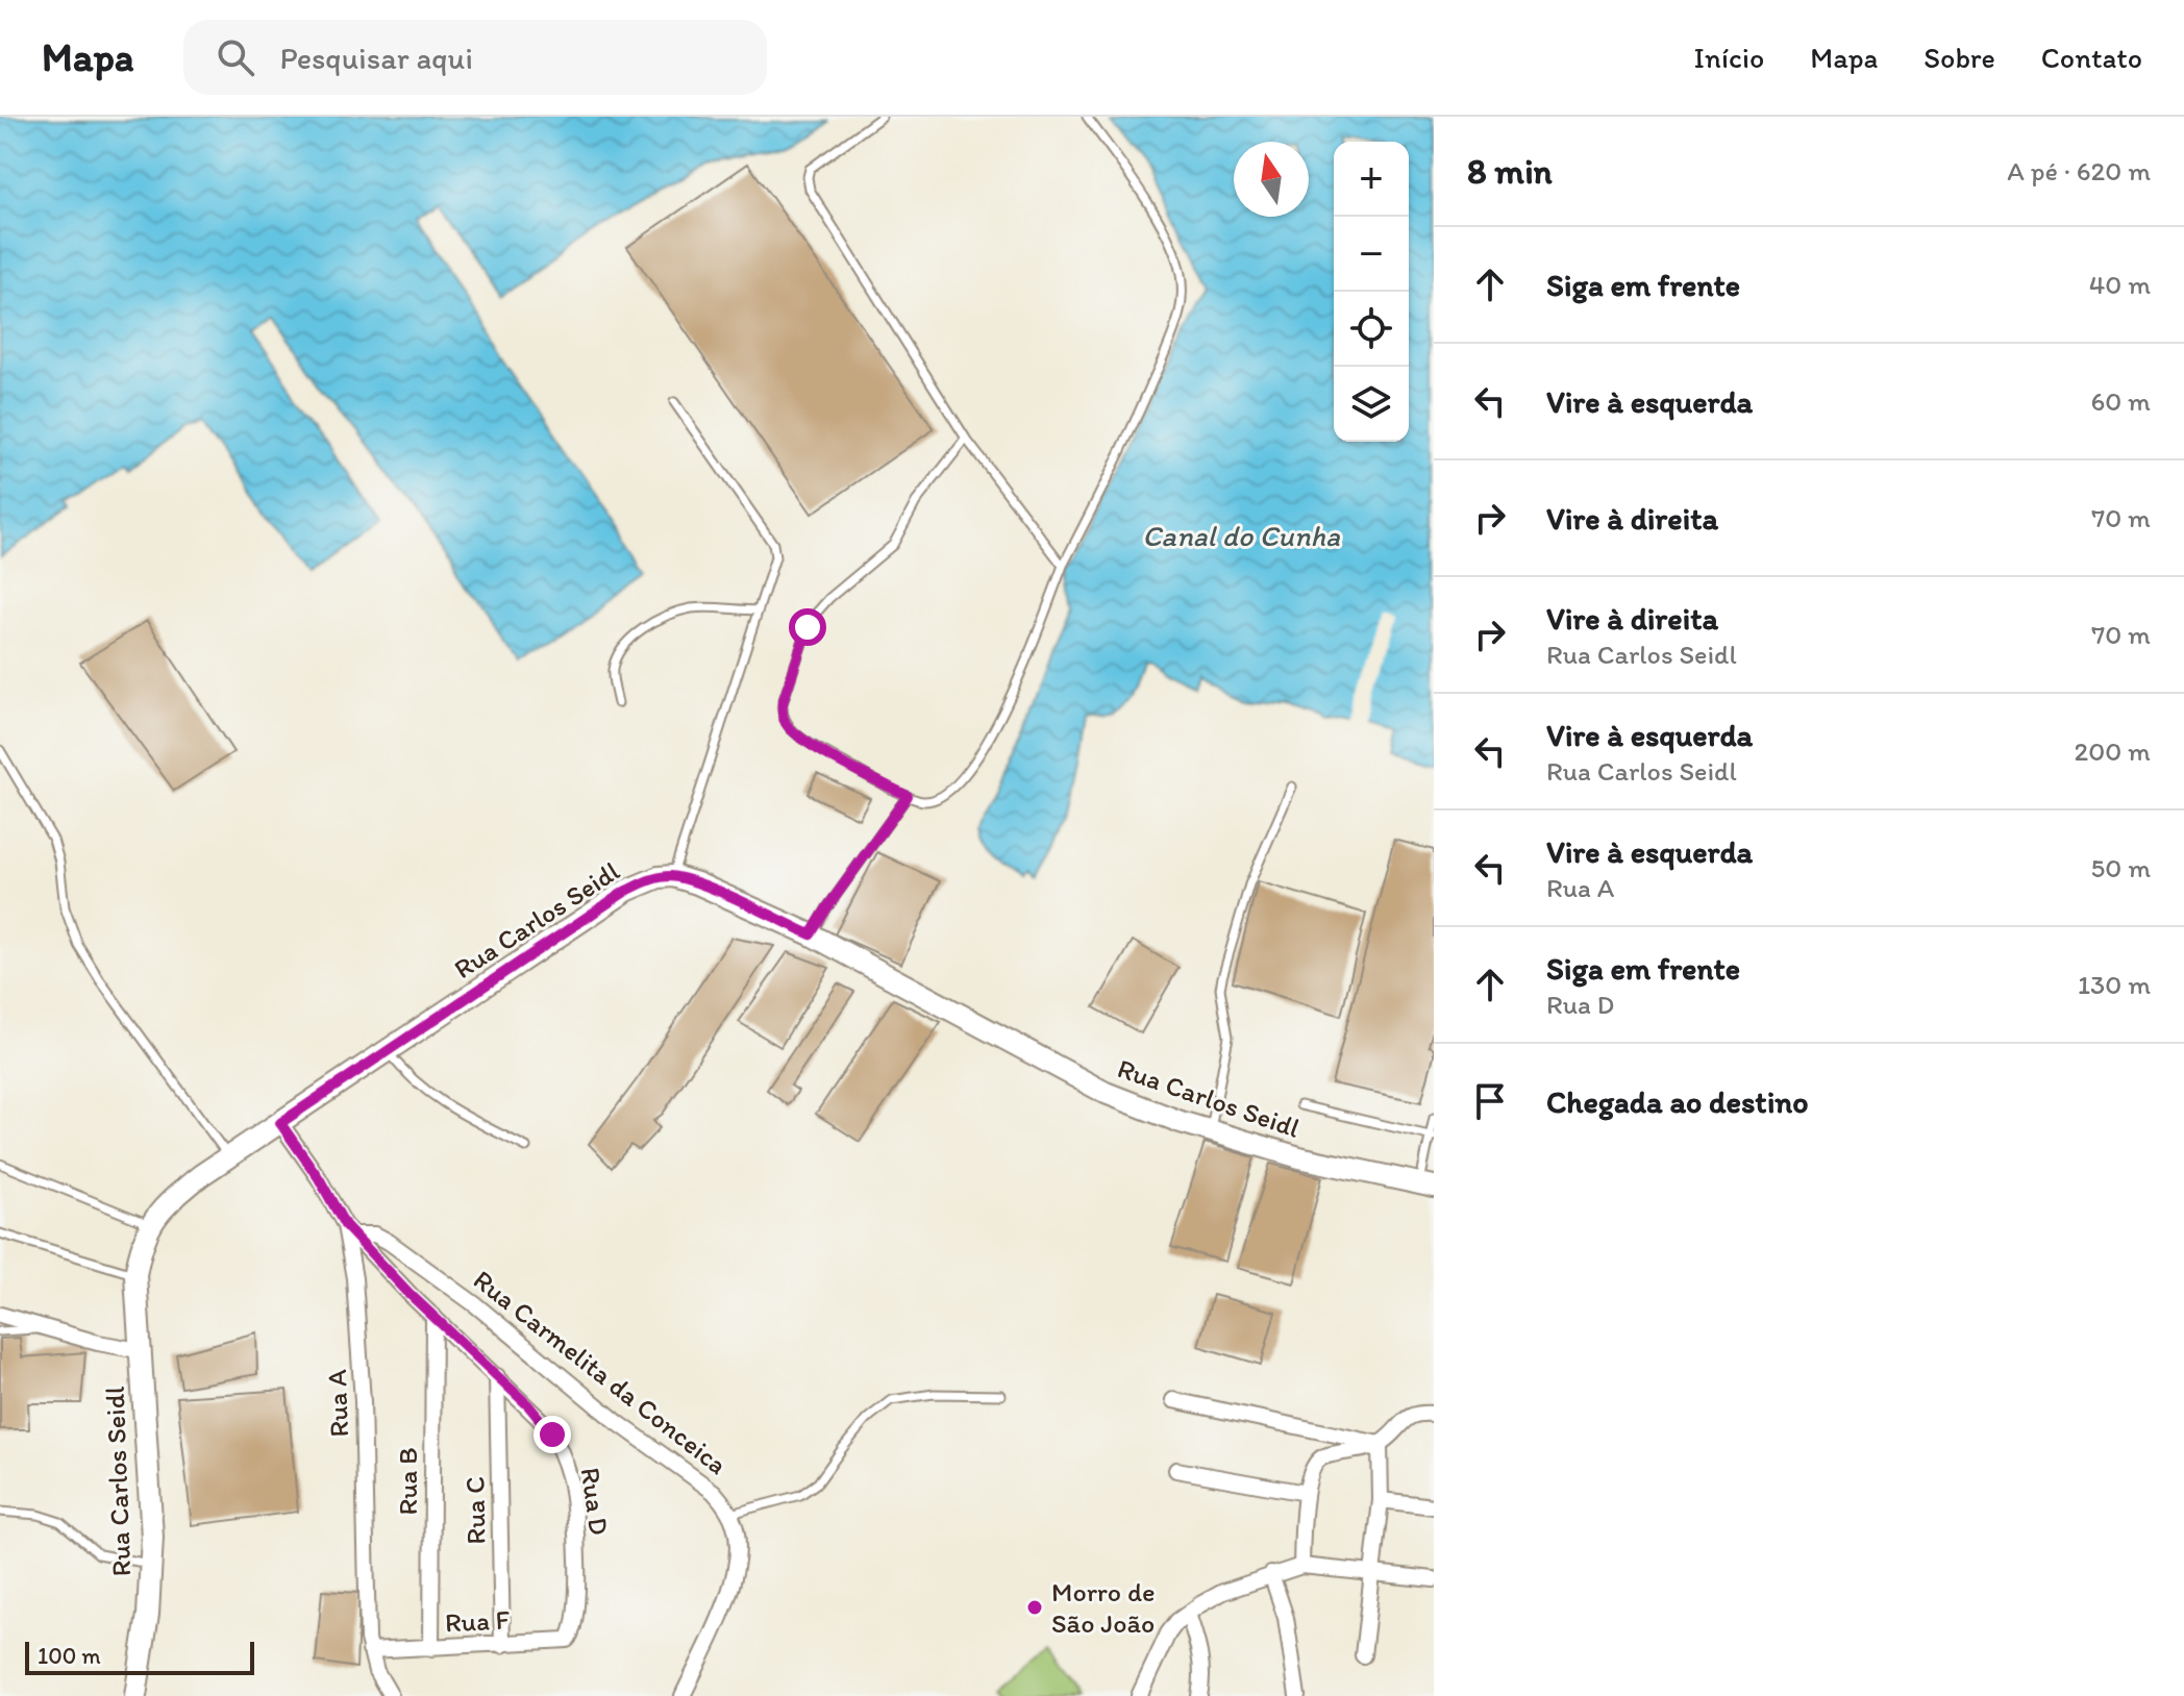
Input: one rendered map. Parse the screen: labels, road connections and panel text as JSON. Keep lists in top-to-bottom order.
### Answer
{
  "streets": {
    "street": [
      "Rua Carlos Seidl",
      "Rua Carmelita da Conceica",
      "Rua A",
      "Rua B",
      "Rua D",
      "Rua C",
      "Rua F"
    ]
  },
  "crossings": [
    ["Rua Carlos Seidl", "Rua A"],
    ["Rua Carmelita da Conceica", "Rua A"],
    ["Rua Carmelita da Conceica", "Rua D"],
    ["Rua A", "Rua D"],
    ["Rua A", "Rua F"],
    ["Rua B", "Rua D"],
    ["Rua B", "Rua F"],
    ["Rua D", "Rua C"],
    ["Rua D", "Rua F"],
    ["Rua C", "Rua F"]
  ],
  "water": ["Canal do Cunha"],
  "places": ["Morro de São João"],
  "scale_bar": "100 m",
  "north": "top",
  "page": {
    "header": "Mapa",
    "search": "Pesquisar aqui",
    "nav": [
      "Início",
      "Mapa",
      "Sobre",
      "Contato"
    ],
    "heading": ["8 min", "A pé · 620 m"],
    "map_buttons": ["+", "−"],
    "list": [
      ["Siga em frente", "40 m"],
      ["Vire à esquerda", "60 m"],
      ["Vire à direita", "70 m"],
      ["Vire à direita", "Rua Carlos Seidl", "70 m"],
      ["Vire à esquerda", "Rua Carlos Seidl", "200 m"],
      ["Vire à esquerda", "Rua A", "50 m"],
      ["Siga em frente", "Rua D", "130 m"],
      "Chegada ao destino"
    ],
    "scale": "100 m"
  }
}
